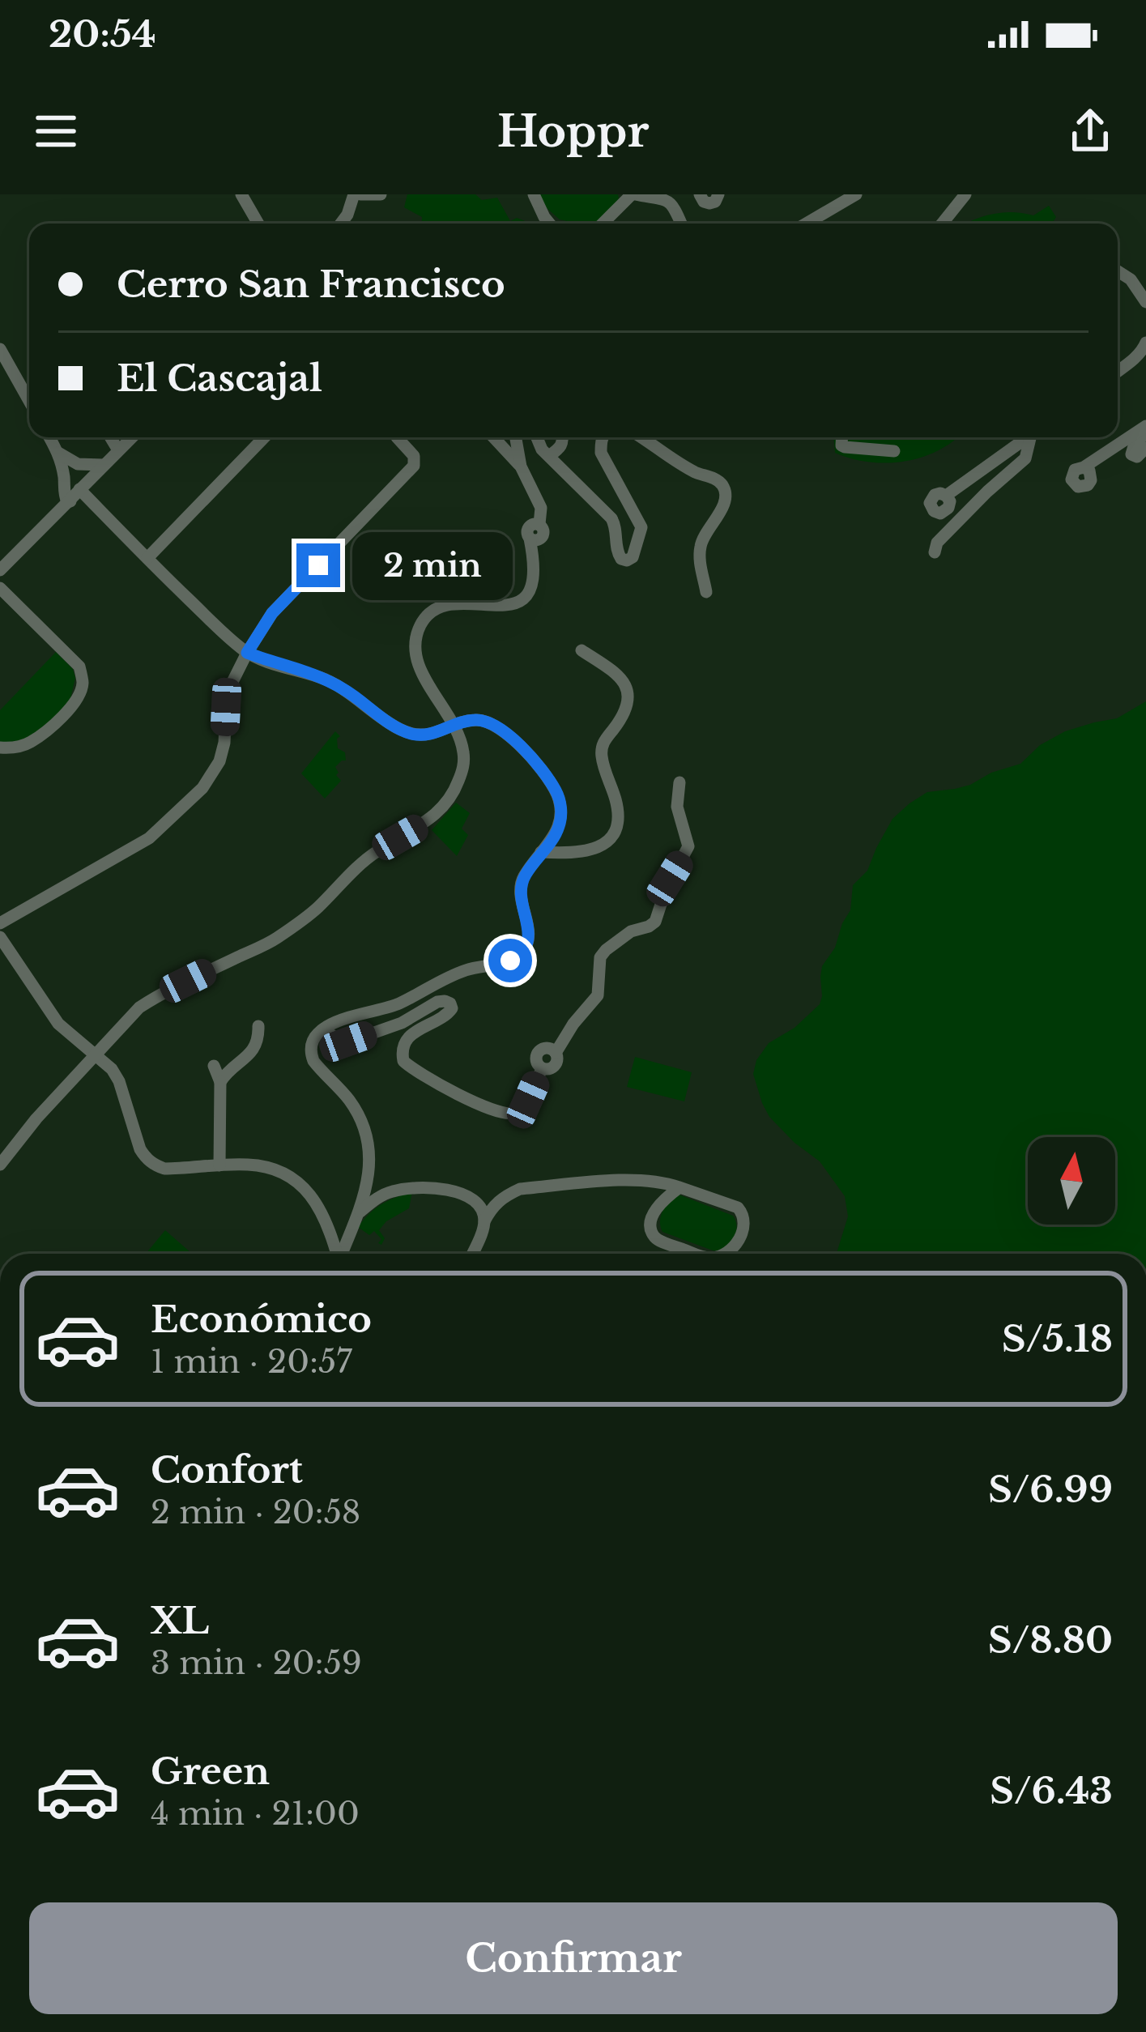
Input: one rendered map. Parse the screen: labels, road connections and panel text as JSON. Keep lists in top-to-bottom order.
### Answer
{
  "north": "top",
  "page": {
    "status": "20:54",
    "header": "Hoppr",
    "banner": ["Cerro San Francisco", "El Cascajal"],
    "bubble": "2 min",
    "list": [
      {
        "name": "Económico",
        "note": "1 min · 20:57",
        "value": "S/5.18"
      },
      {
        "name": "Confort",
        "note": "2 min · 20:58",
        "value": "S/6.99"
      },
      {
        "name": "XL",
        "note": "3 min · 20:59",
        "value": "S/8.80"
      },
      {
        "name": "Green",
        "note": "4 min · 21:00",
        "value": "S/6.43"
      }
    ],
    "buttons": "Confirmar"
  }
}
